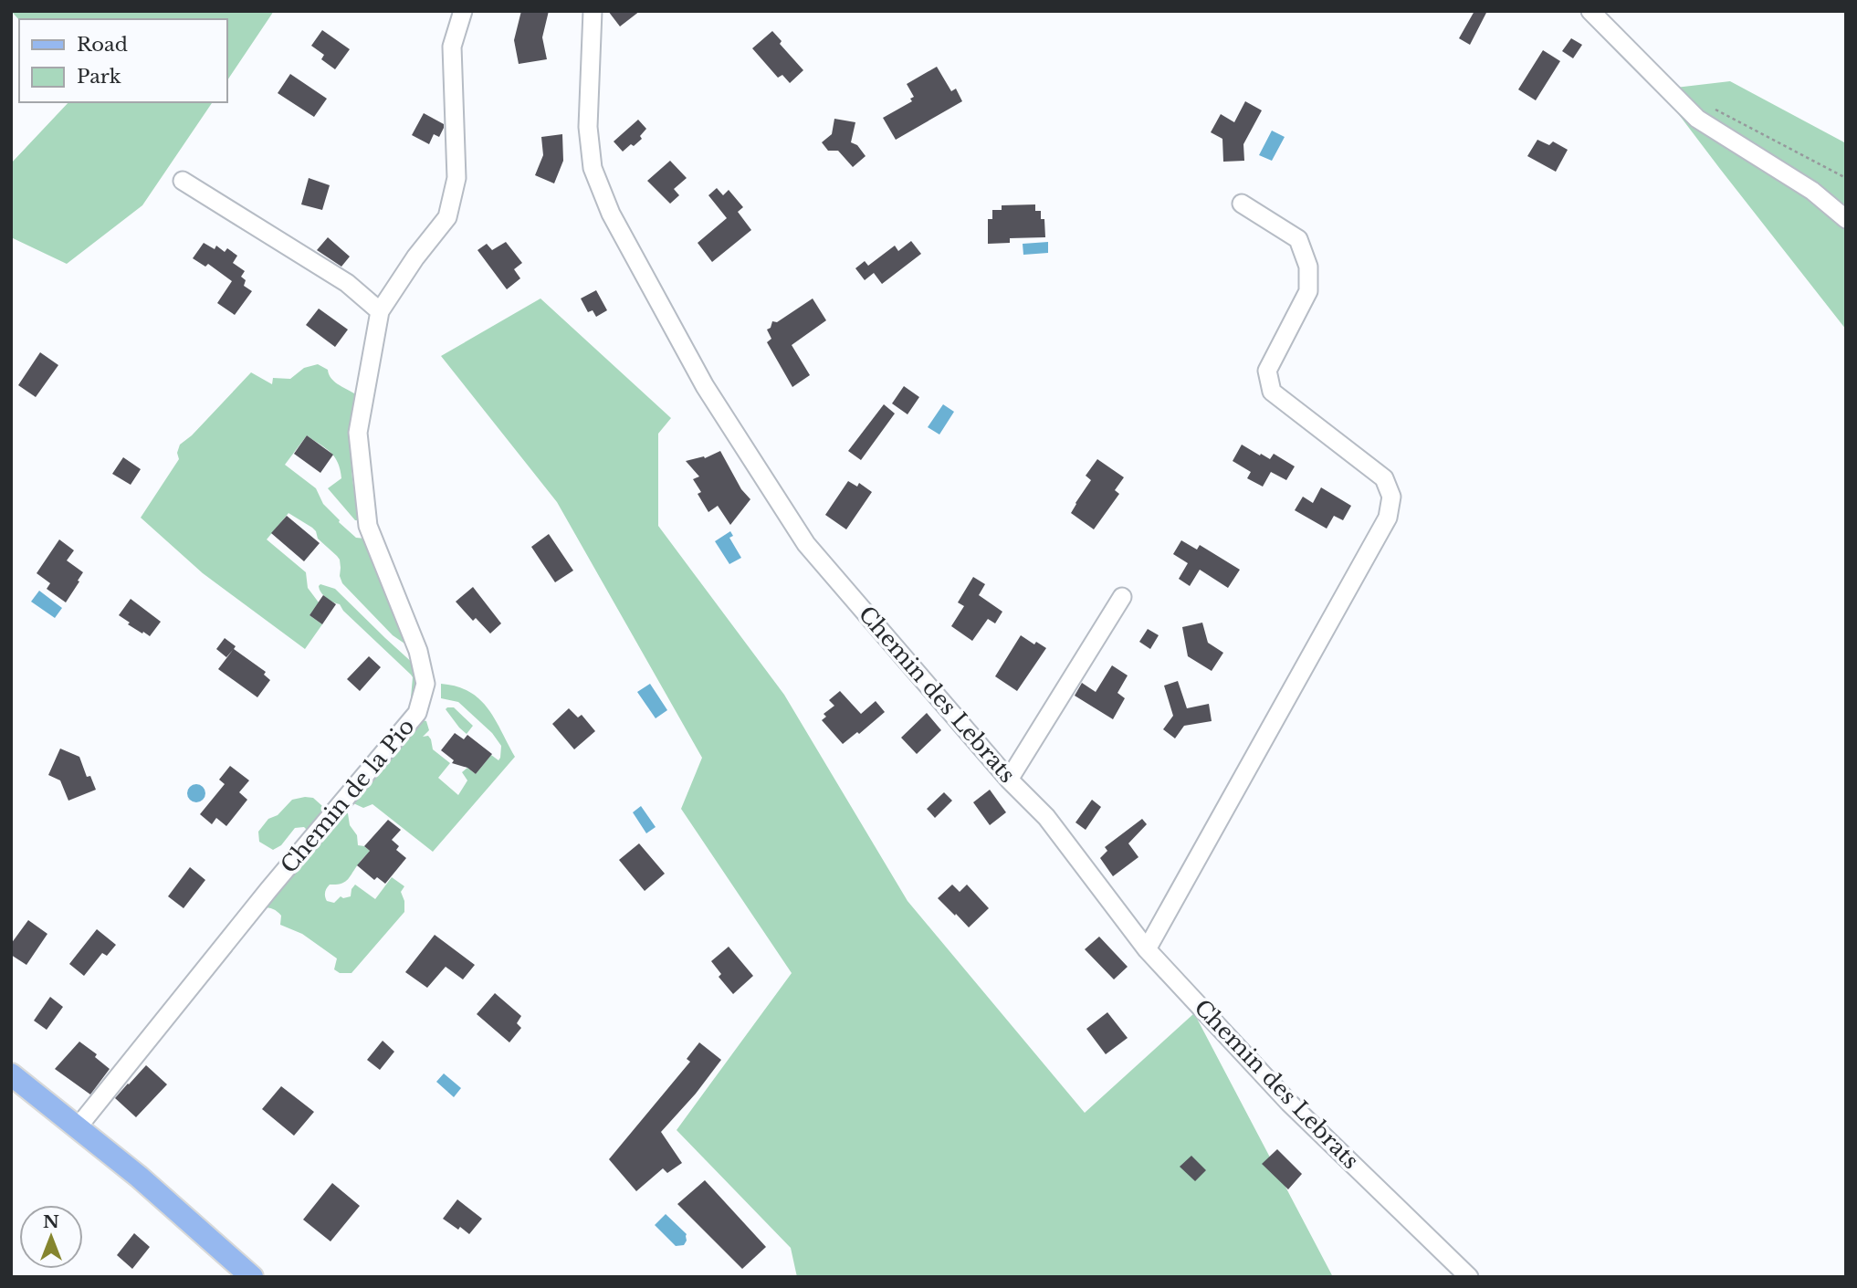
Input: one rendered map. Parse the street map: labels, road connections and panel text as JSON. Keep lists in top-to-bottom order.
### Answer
{
  "streets": {
    "street": ["Chemin des Lebrats", "Chemin de la Pio"]
  },
  "legend": ["Road", "Park"],
  "north": "top"
}
